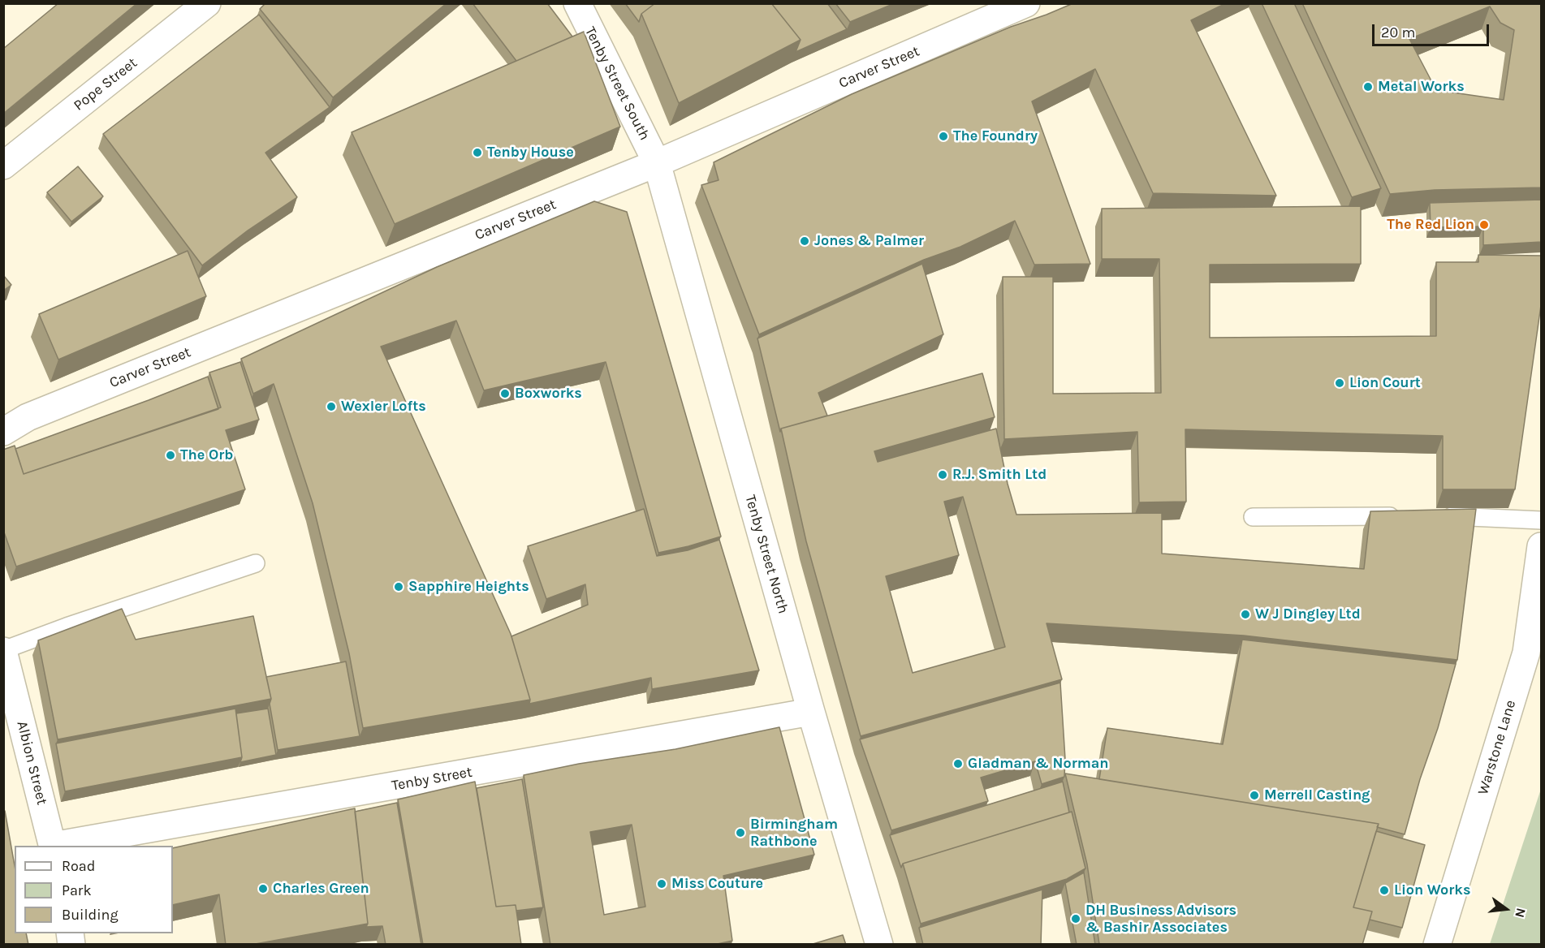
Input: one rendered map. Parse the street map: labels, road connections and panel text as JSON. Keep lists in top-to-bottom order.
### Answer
{
  "streets": {
    "street": [
      "Carver Street",
      "Tenby Street South",
      "Pope Street",
      "Tenby Street North",
      "Warstone Lane",
      "Albion Street",
      "Tenby Street"
    ]
  },
  "crossings": [
    ["Carver Street", "Tenby Street South"],
    ["Carver Street", "Tenby Street North"],
    ["Tenby Street South", "Tenby Street North"],
    ["Tenby Street North", "Tenby Street"]
  ],
  "places": [
    "Metal Works",
    "The Foundry",
    "Tenby House",
    "The Red Lion",
    "Jones & Palmer",
    "Lion Court",
    "Boxworks",
    "Wexler Lofts",
    "The Orb",
    "R.J. Smith Ltd",
    "Sapphire Heights",
    "W J Dingley Ltd",
    "Gladman & Norman",
    "Merrell Casting",
    "Birmingham Rathbone",
    "Miss Couture",
    "Charles Green",
    "Lion Works",
    "DH Business Advisors & Bashir Associates"
  ],
  "legend": ["Road", "Park", "Building"],
  "scale_bar": "20 m",
  "north": "right"
}
